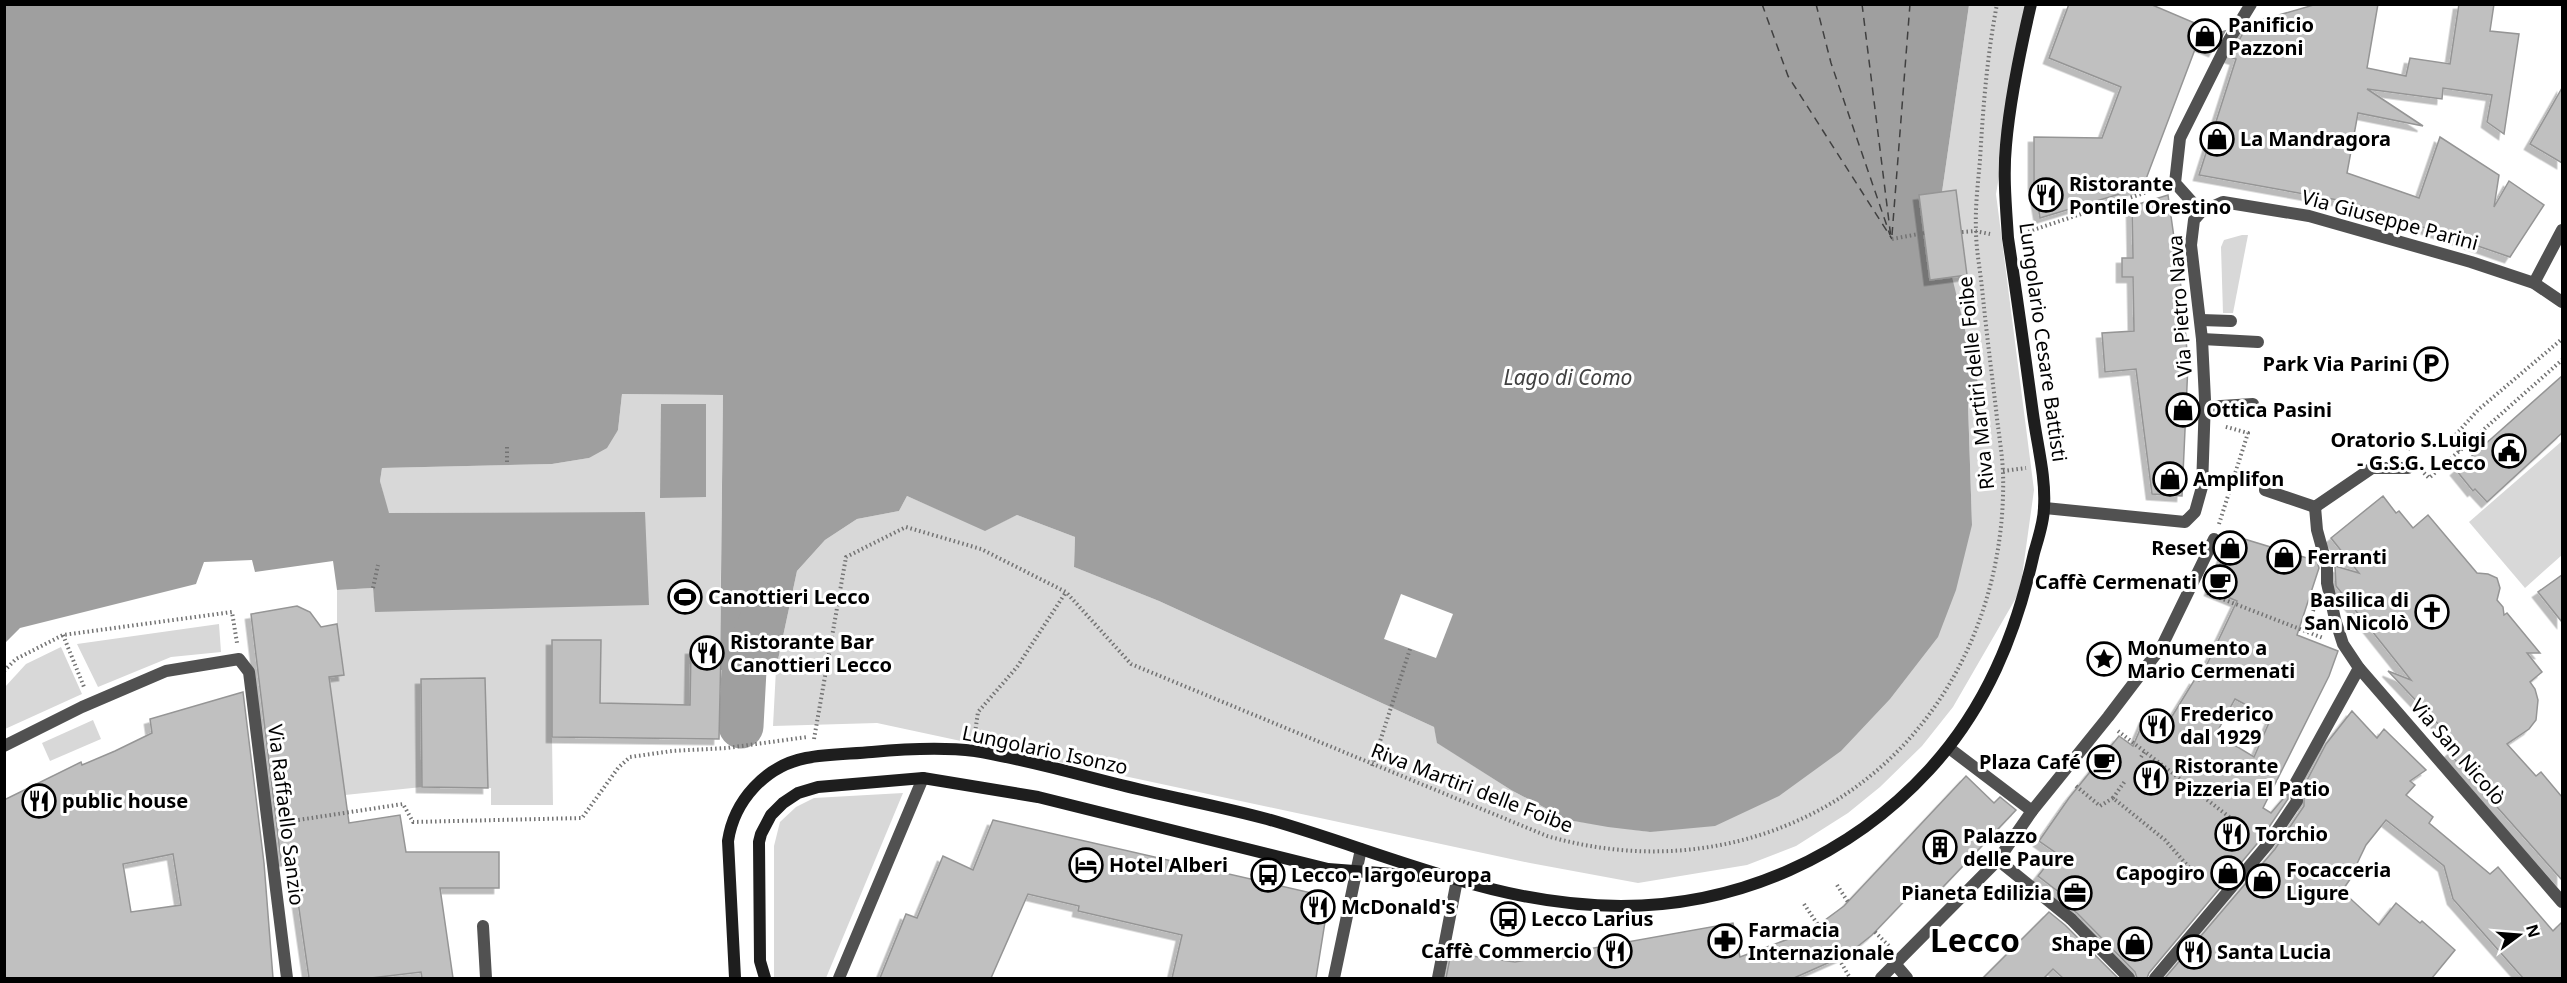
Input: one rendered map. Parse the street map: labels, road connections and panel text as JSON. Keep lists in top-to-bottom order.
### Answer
{
  "streets": {
    "main road": ["Lungolario Cesare Battisti", "Lungolario Isonzo"],
    "street": [
      "Via Giuseppe Parini",
      "Via Pietro Nava",
      "Via San Nicolò",
      "Via Raffaello Sanzio"
    ],
    "path": ["Riva Martiri delle Foibe"]
  },
  "crossings": [
    ["Via Giuseppe Parini", "Via Pietro Nava"],
    ["Via Pietro Nava", "Lungolario Cesare Battisti"],
    ["Via Pietro Nava", "Lungolario Isonzo"],
    ["Lungolario Cesare Battisti", "Lungolario Isonzo"],
    ["Riva Martiri delle Foibe", "Via Raffaello Sanzio"]
  ],
  "districts": ["Lecco"],
  "water": ["Lago di Como"],
  "places": {
    "shop": [
      "Panificio Pazzoni",
      "La Mandragora",
      "Ottica Pasini",
      "Amplifon",
      "Reset",
      "Ferranti",
      "Capogiro",
      "Focacceria Ligure",
      "Shape"
    ],
    "restaurant": [
      "Ristorante Pontile Orestino",
      "Ristorante Bar Canottieri Lecco",
      "Frederico dal 1929",
      "Ristorante Pizzeria El Patio",
      "public house",
      "Torchio",
      "McDonald's",
      "Caffè Commercio",
      "Santa Lucia"
    ],
    "parking": ["Park Via Parini"],
    "public building": ["Oratorio S.Luigi - G.S.G. Lecco"],
    "cafe": ["Caffè Cermenati", "Plaza Café"],
    "sports": ["Canottieri Lecco"],
    "church": ["Basilica di San Nicolò"],
    "place": ["Monumento a Mario Cermenati"],
    "building": ["Palazzo delle Paure"],
    "hotel": ["Hotel Alberi"],
    "bus stop": ["Lecco - largo europa", "Lecco Larius"],
    "office": ["Pianeta Edilizia"],
    "pharmacy": ["Farmacia Internazionale"]
  },
  "north": "right"
}
